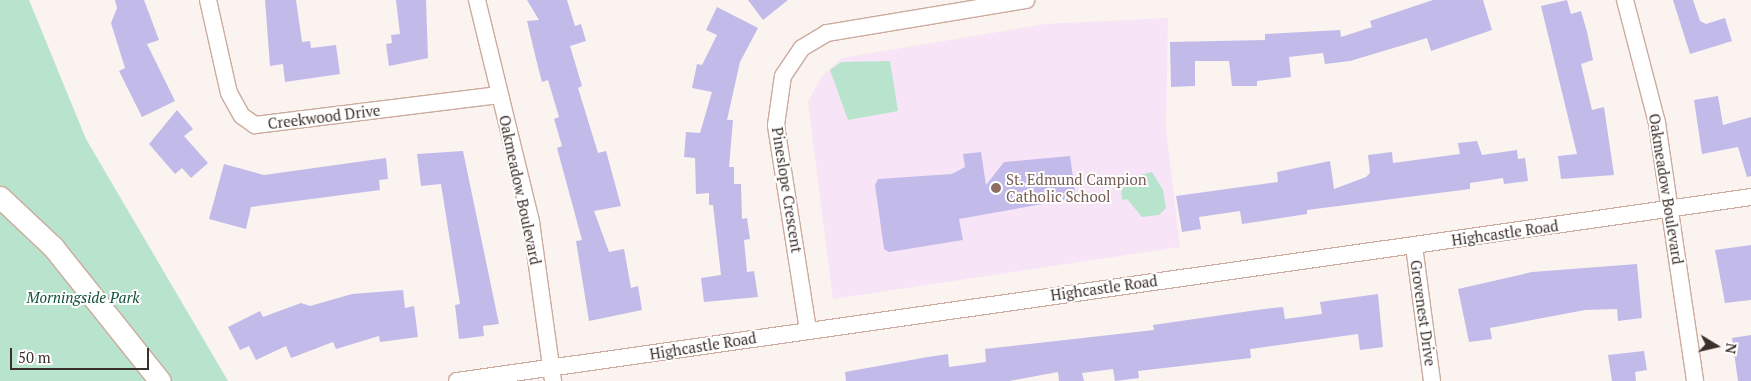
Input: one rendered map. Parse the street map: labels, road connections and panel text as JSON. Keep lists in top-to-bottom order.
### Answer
{
  "streets": {
    "street": [
      "Creekwood Drive",
      "Oakmeadow Boulevard",
      "Pineslope Crescent",
      "Highcastle Road",
      "Grovenest Drive"
    ]
  },
  "crossings": [
    ["Creekwood Drive", "Oakmeadow Boulevard"],
    ["Oakmeadow Boulevard", "Highcastle Road"],
    ["Pineslope Crescent", "Highcastle Road"],
    ["Highcastle Road", "Grovenest Drive"]
  ],
  "parks": ["Morningside Park"],
  "places": ["St. Edmund Campion Catholic School"],
  "scale_bar": "50 m",
  "north": "right"
}
